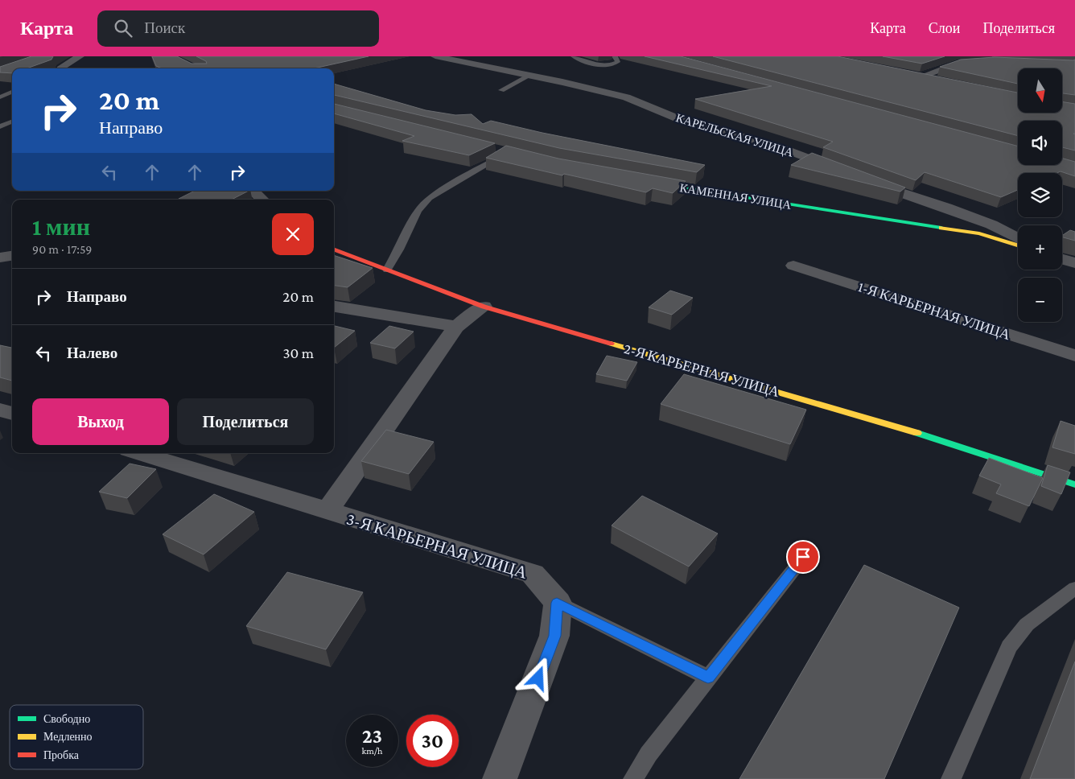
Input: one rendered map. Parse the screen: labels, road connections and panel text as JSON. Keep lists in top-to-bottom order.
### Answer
{
  "streets": {
    "street": [
      "КАРЕЛЬСКАЯ УЛИЦА",
      "КАМЕННАЯ УЛИЦА",
      "1-Я КАРЬЕРНАЯ УЛИЦА",
      "2-Я КАРЬЕРНАЯ УЛИЦА",
      "3-Я КАРЬЕРНАЯ УЛИЦА"
    ]
  },
  "legend": ["Свободно", "Медленно", "Пробка"],
  "north": "bottom",
  "page": {
    "header": "Карта",
    "search": "Поиск",
    "nav": ["Карта", "Слои", "Поделиться"],
    "map_buttons": ["+", "−"],
    "turn": ["20 m", "Направо"],
    "heading": ["1 мин", "90 m · 17:59"],
    "list": [
      {
        "name": "Направо",
        "value": "20 m"
      },
      {
        "name": "Налево",
        "value": "30 m"
      }
    ],
    "buttons": ["Выход", "Поделиться"],
    "speed": "23 km/h",
    "limit": "30"
  }
}
